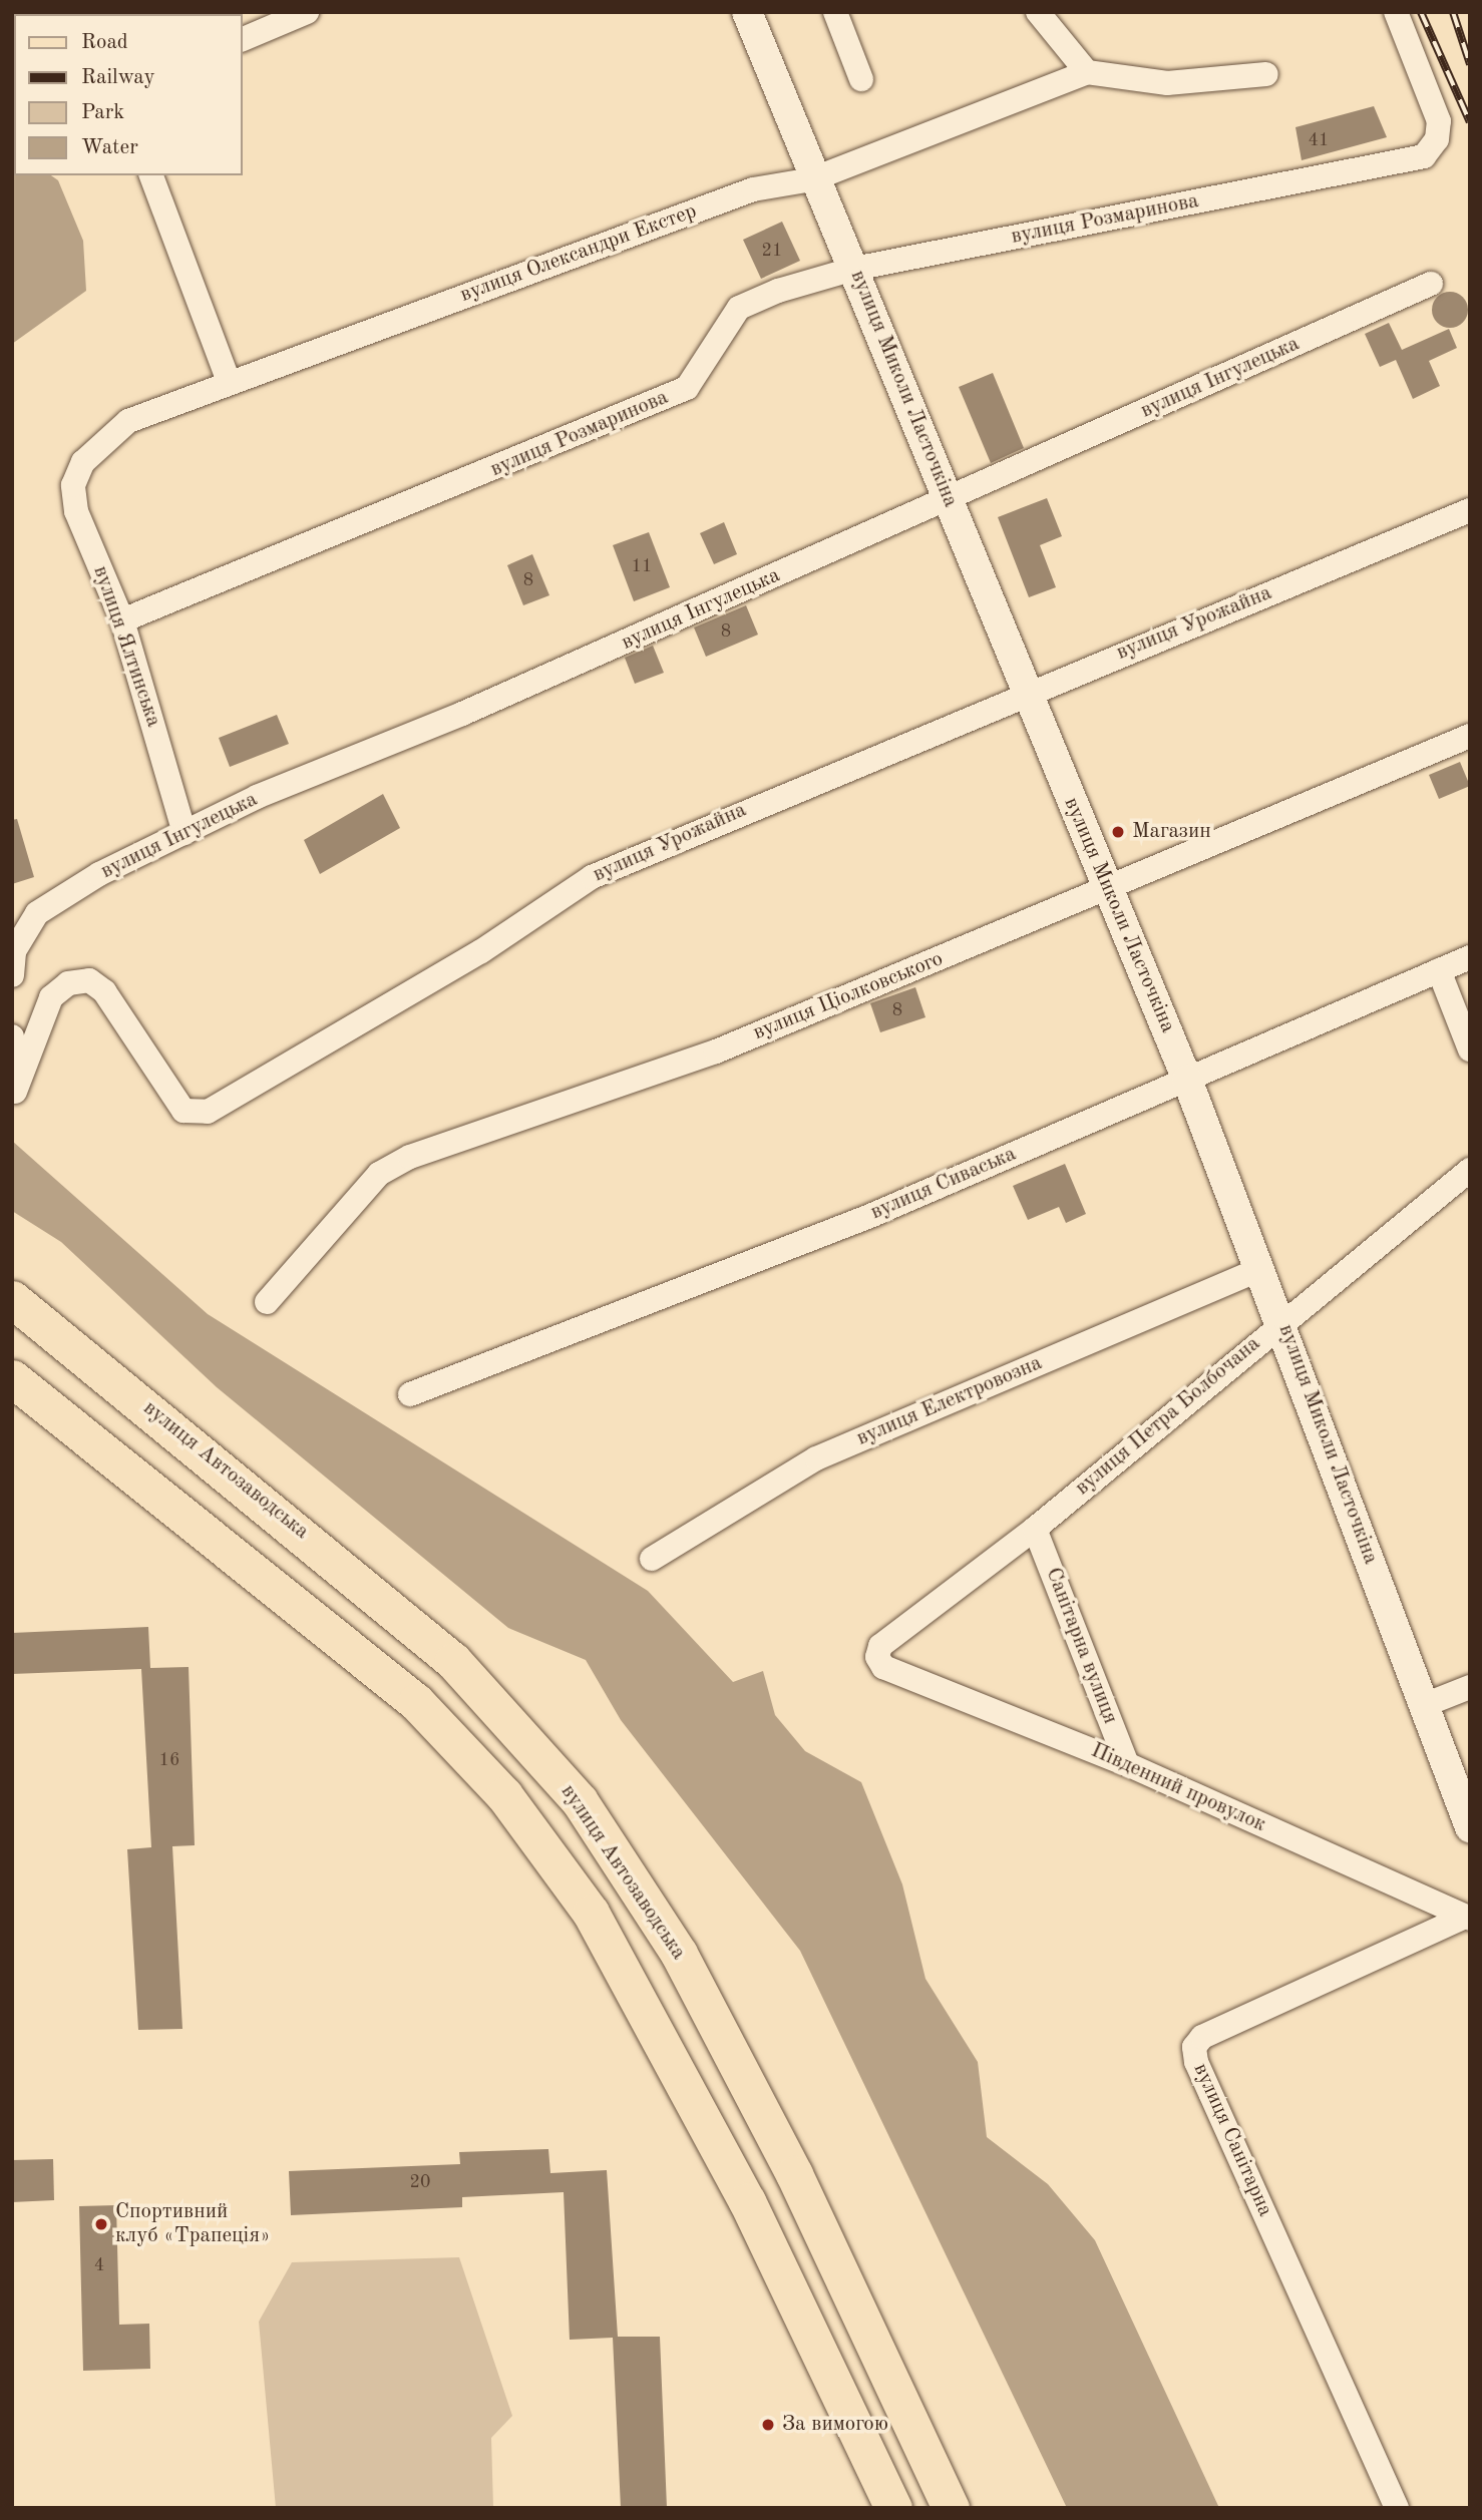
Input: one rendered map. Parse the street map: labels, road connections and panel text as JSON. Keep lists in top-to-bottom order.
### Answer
{
  "streets": {
    "main road": ["вулиця Автозаводська"],
    "street": [
      "вулиця Розмаринова",
      "вулиця Олександри Екстер",
      "вулиця Інгулецька",
      "вулиця Миколи Ласточкіна",
      "вулиця Урожайна",
      "вулиця Ялтинська",
      "вулиця Ціолковського",
      "вулиця Сиваська",
      "вулиця Електровозна",
      "вулиця Петра Болбочана",
      "Санітарна вулиця",
      "Південний провулок",
      "вулиця Санітарна"
    ]
  },
  "crossings": [
    ["вулиця Розмаринова", "вулиця Миколи Ласточкіна"],
    ["вулиця Розмаринова", "вулиця Ялтинська"],
    ["вулиця Олександри Екстер", "вулиця Миколи Ласточкіна"],
    ["вулиця Олександри Екстер", "вулиця Ялтинська"],
    ["вулиця Інгулецька", "вулиця Миколи Ласточкіна"],
    ["вулиця Інгулецька", "вулиця Ялтинська"],
    ["вулиця Миколи Ласточкіна", "вулиця Урожайна"],
    ["вулиця Миколи Ласточкіна", "вулиця Ціолковського"],
    ["вулиця Миколи Ласточкіна", "вулиця Сиваська"],
    ["вулиця Миколи Ласточкіна", "вулиця Електровозна"],
    ["вулиця Миколи Ласточкіна", "вулиця Петра Болбочана"],
    ["вулиця Петра Болбочана", "Санітарна вулиця"],
    ["вулиця Петра Болбочана", "Південний провулок"],
    ["Санітарна вулиця", "Південний провулок"],
    ["Південний провулок", "вулиця Санітарна"]
  ],
  "places": ["Магазин", "Спортивний клуб «Трапеція»", "За вимогою"],
  "house_numbers": [
    "41",
    "21",
    "11",
    "8",
    "8",
    "8",
    "16",
    "20",
    "4"
  ],
  "legend": [
    "Road",
    "Railway",
    "Park",
    "Water"
  ]
}
